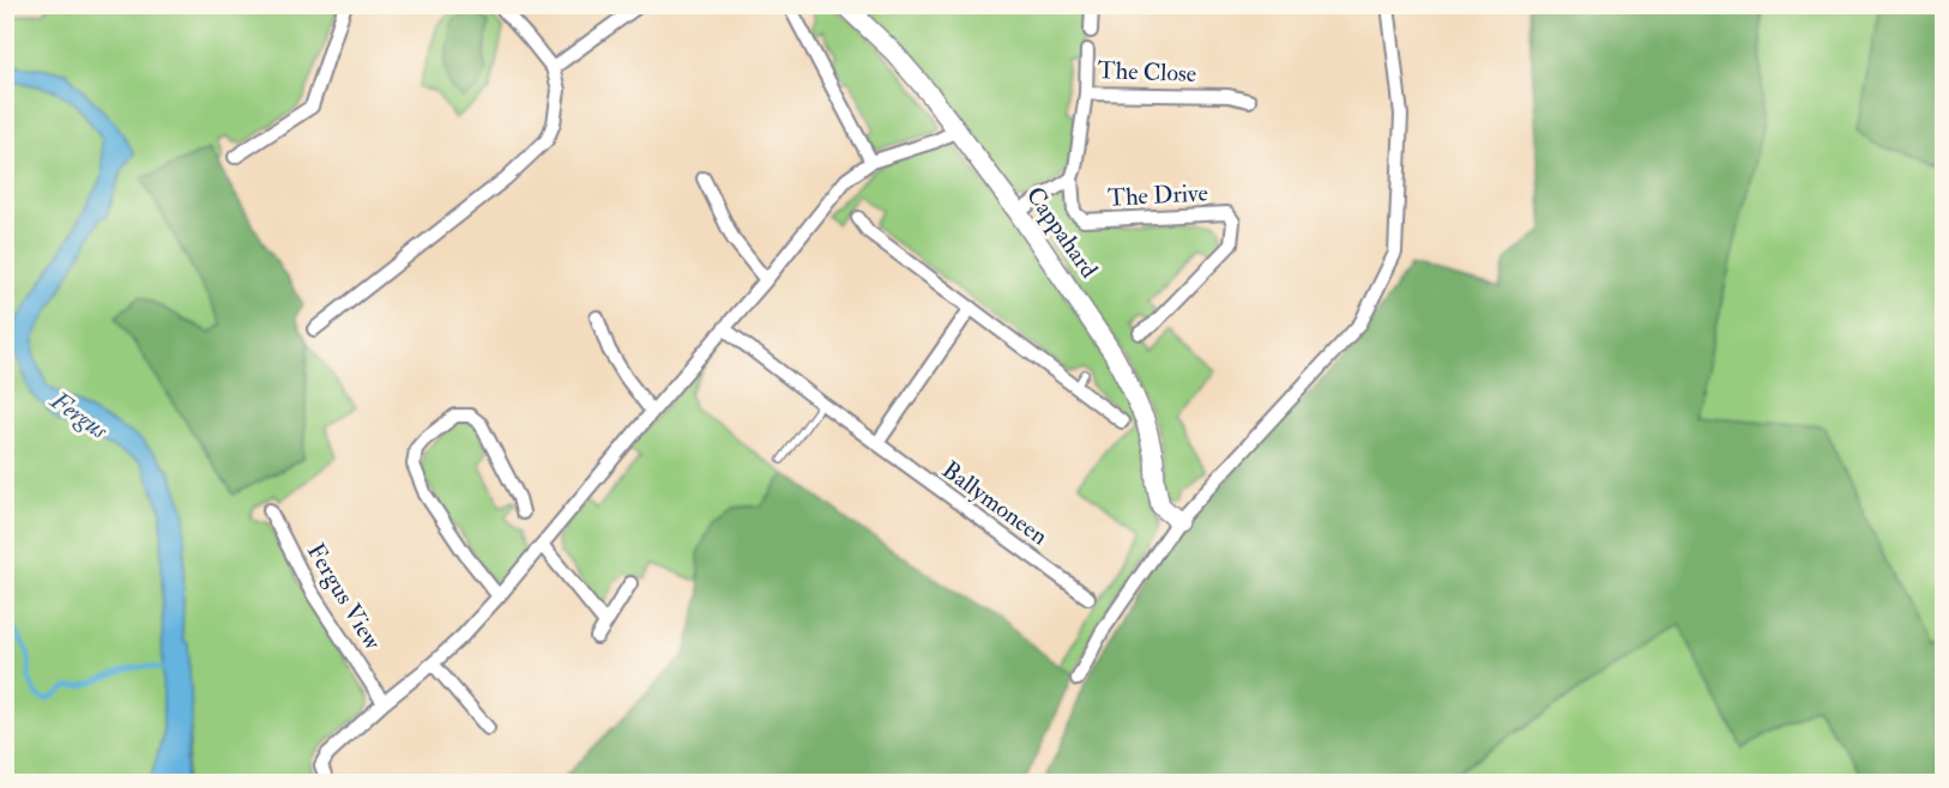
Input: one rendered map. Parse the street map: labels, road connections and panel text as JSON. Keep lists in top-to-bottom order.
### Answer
{
  "streets": {
    "main road": ["Cappahard"],
    "street": [
      "The Close",
      "The Drive",
      "Ballymoneen",
      "Fergus View"
    ]
  },
  "water": ["Fergus"]
}
